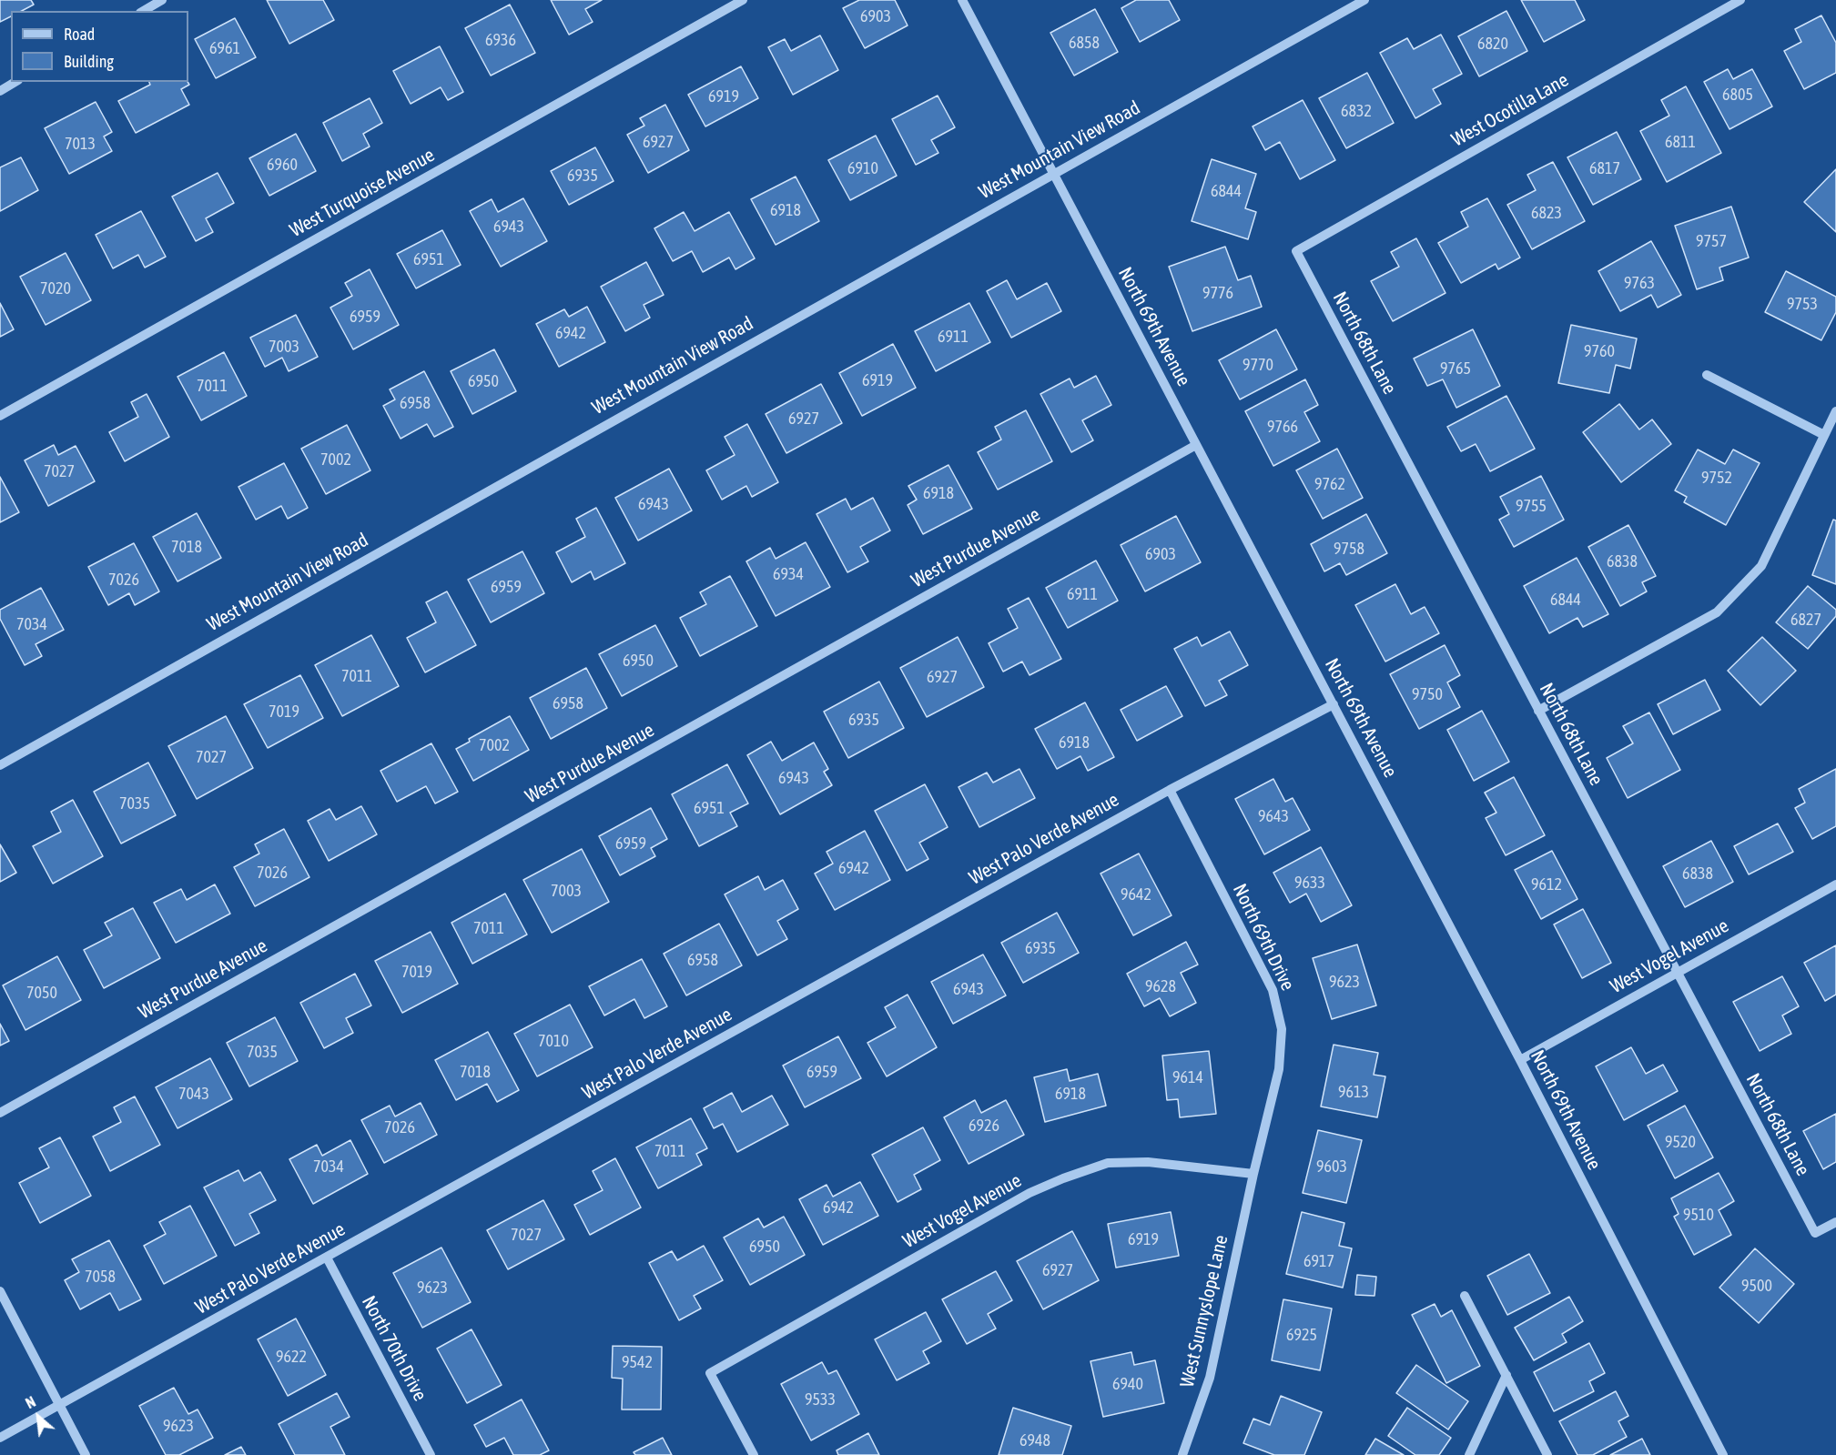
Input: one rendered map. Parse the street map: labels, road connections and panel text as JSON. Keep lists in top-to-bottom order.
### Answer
{
  "streets": {
    "street": [
      "West Ocotilla Lane",
      "West Mountain View Road",
      "West Turquoise Avenue",
      "North 69th Avenue",
      "North 68th Lane",
      "West Purdue Avenue",
      "West Palo Verde Avenue",
      "North 69th Drive",
      "West Vogel Avenue",
      "West Sunnyslope Lane",
      "North 70th Drive"
    ]
  },
  "crossings": [
    ["West Ocotilla Lane", "North 68th Lane"],
    ["West Mountain View Road", "North 69th Avenue"],
    ["North 69th Avenue", "West Purdue Avenue"],
    ["North 69th Avenue", "West Palo Verde Avenue"],
    ["North 69th Avenue", "West Vogel Avenue"],
    ["North 68th Lane", "West Vogel Avenue"],
    ["West Palo Verde Avenue", "North 69th Drive"],
    ["West Palo Verde Avenue", "North 70th Drive"],
    ["North 69th Drive", "West Vogel Avenue"],
    ["North 69th Drive", "West Sunnyslope Lane"],
    ["West Vogel Avenue", "West Sunnyslope Lane"]
  ],
  "house_numbers": [
    "6903",
    "6936",
    "6858",
    "6820",
    "6961",
    "6805",
    "6919",
    "6832",
    "6927",
    "6811",
    "7013",
    "6960",
    "6910",
    "6817",
    "6935",
    "6844",
    "6918",
    "6823",
    "6943",
    "9757",
    "6951",
    "9763",
    "7020",
    "9776",
    "9753",
    "6959",
    "6942",
    "6911",
    "7003",
    "9760",
    "9770",
    "9765",
    "6919",
    "6950",
    "7011",
    "6958",
    "6927",
    "9766",
    "7002",
    "7027",
    "9752",
    "9762",
    "6918",
    "6943",
    "9755",
    "7018",
    "9758",
    "6903",
    "6838",
    "6934",
    "7026",
    "6959",
    "6911",
    "6844",
    "6827",
    "7034",
    "6950",
    "7011",
    "6927",
    "9750",
    "6958",
    "7019",
    "6935",
    "6918",
    "7002",
    "7027",
    "6943",
    "7035",
    "6951",
    "9643",
    "6959",
    "6942",
    "7026",
    "6838",
    "9633",
    "9612",
    "7003",
    "9642",
    "7011",
    "6935",
    "6958",
    "7019",
    "9623",
    "9628",
    "6943",
    "7050",
    "7010",
    "7035",
    "7018",
    "6959",
    "9614",
    "9613",
    "7043",
    "6918",
    "6926",
    "7026",
    "9520",
    "7011",
    "7034",
    "9603",
    "6942",
    "9510",
    "7027",
    "6919",
    "6950",
    "6917",
    "6927",
    "7058",
    "9500",
    "9623",
    "6925",
    "9622",
    "9542",
    "6940",
    "9533",
    "9623",
    "6948"
  ],
  "legend": ["Road", "Building"],
  "north": "top left"
}
